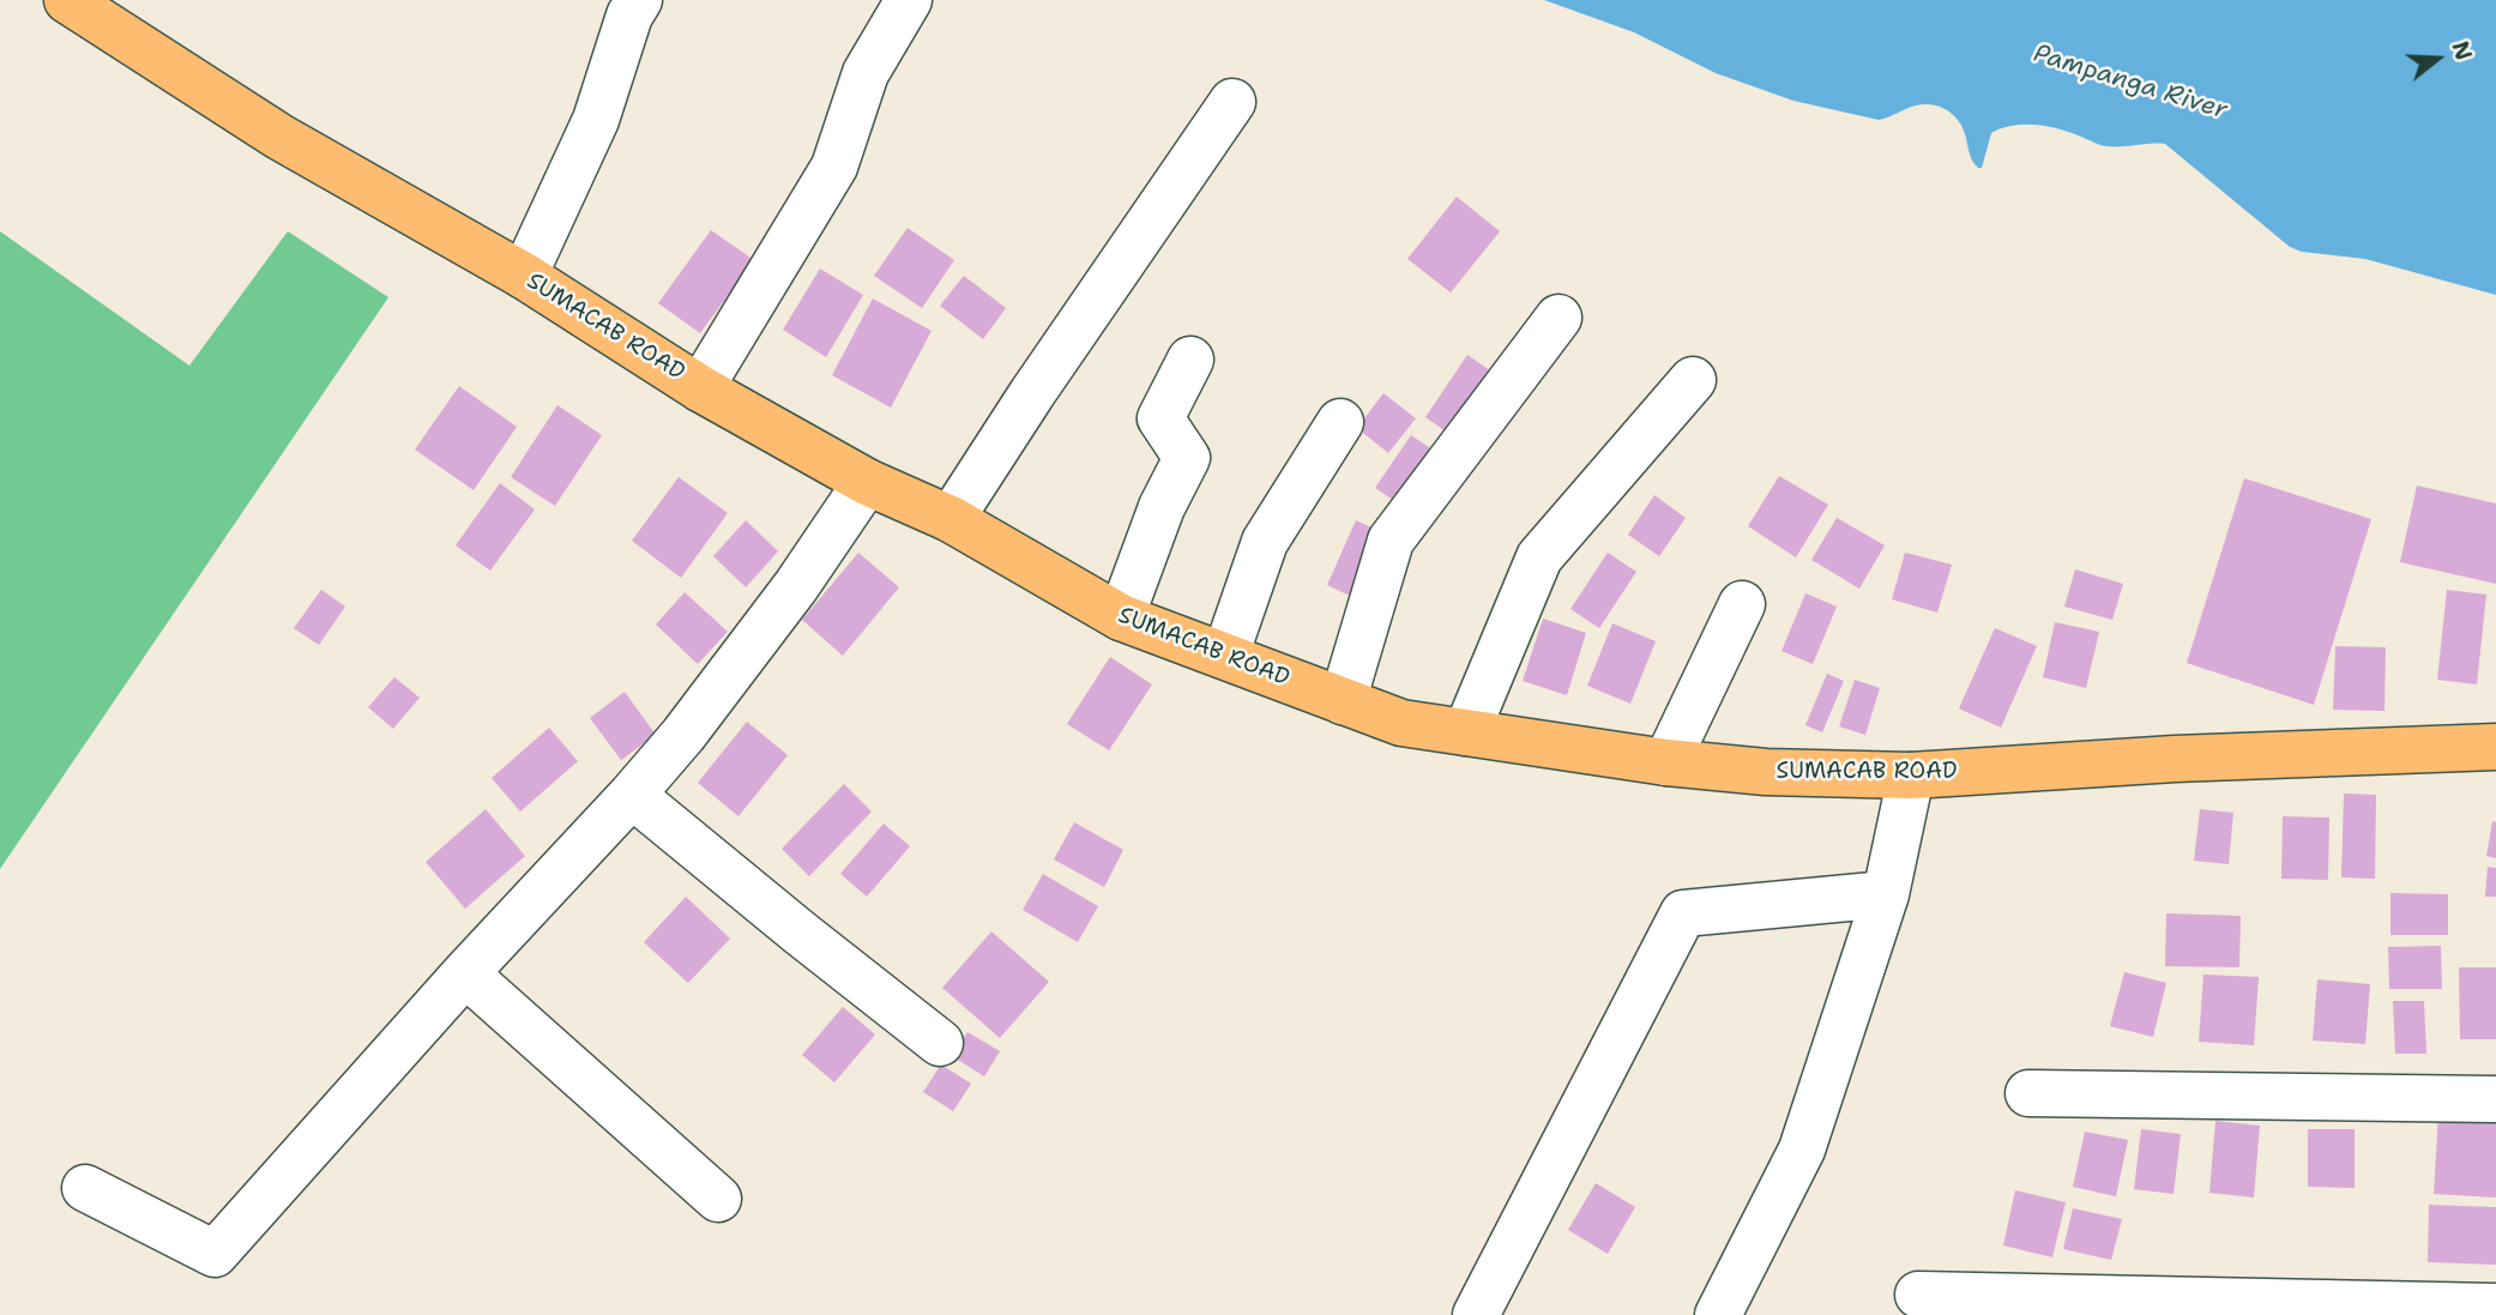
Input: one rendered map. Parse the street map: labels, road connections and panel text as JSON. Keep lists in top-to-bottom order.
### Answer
{
  "streets": {
    "main road": ["SUMACAB ROAD"]
  },
  "water": ["Pampanga River"],
  "north": "right"
}
